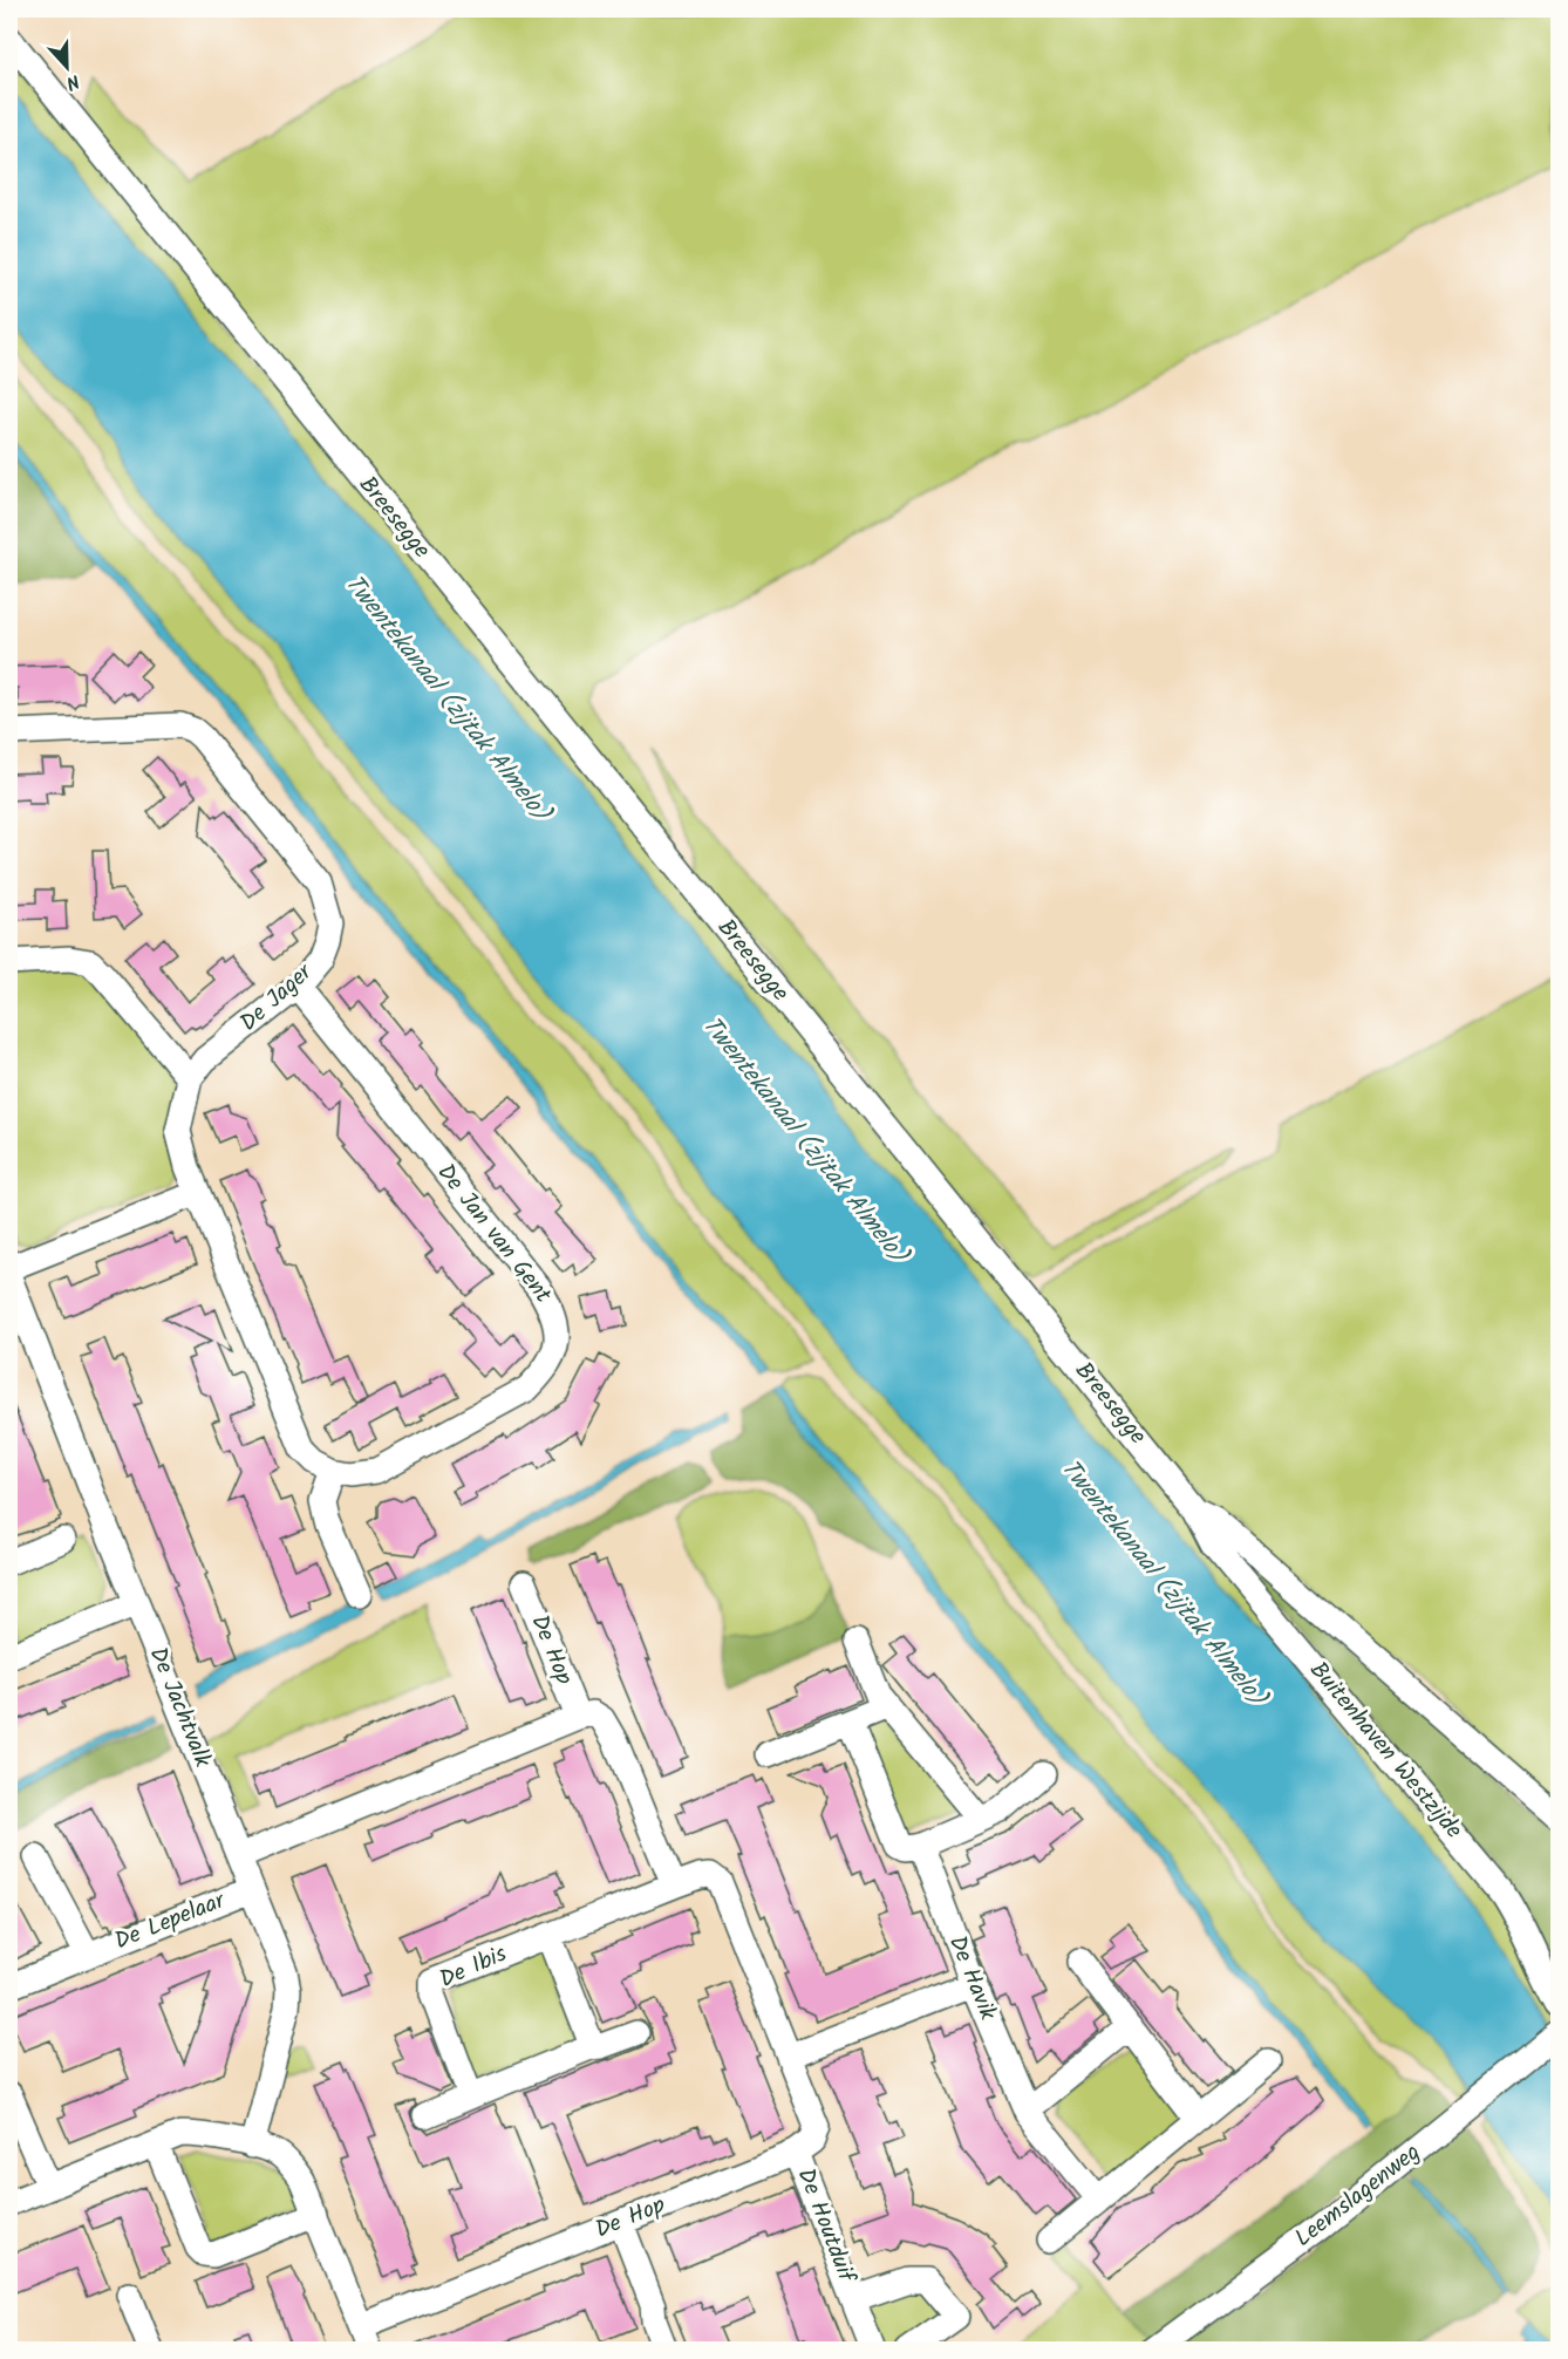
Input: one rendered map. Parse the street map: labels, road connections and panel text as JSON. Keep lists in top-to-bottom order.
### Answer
{
  "streets": {
    "street": [
      "Breesegge",
      "De Jager",
      "De Jan van Gent",
      "De Hop",
      "De Jachtvalk",
      "Buitenhaven Westzijde",
      "De Lepelaar",
      "De Ibis",
      "De Havik",
      "Leemslagenweg",
      "De Houtduif"
    ]
  },
  "crossings": [
    ["Breesegge", "Buitenhaven Westzijde"],
    ["De Jager", "De Jan van Gent"],
    ["De Hop", "De Ibis"],
    ["De Hop", "De Houtduif"],
    ["De Jachtvalk", "De Lepelaar"]
  ],
  "water": ["Twentekanaal (zijtak Almelo)"],
  "north": "bottom"
}
